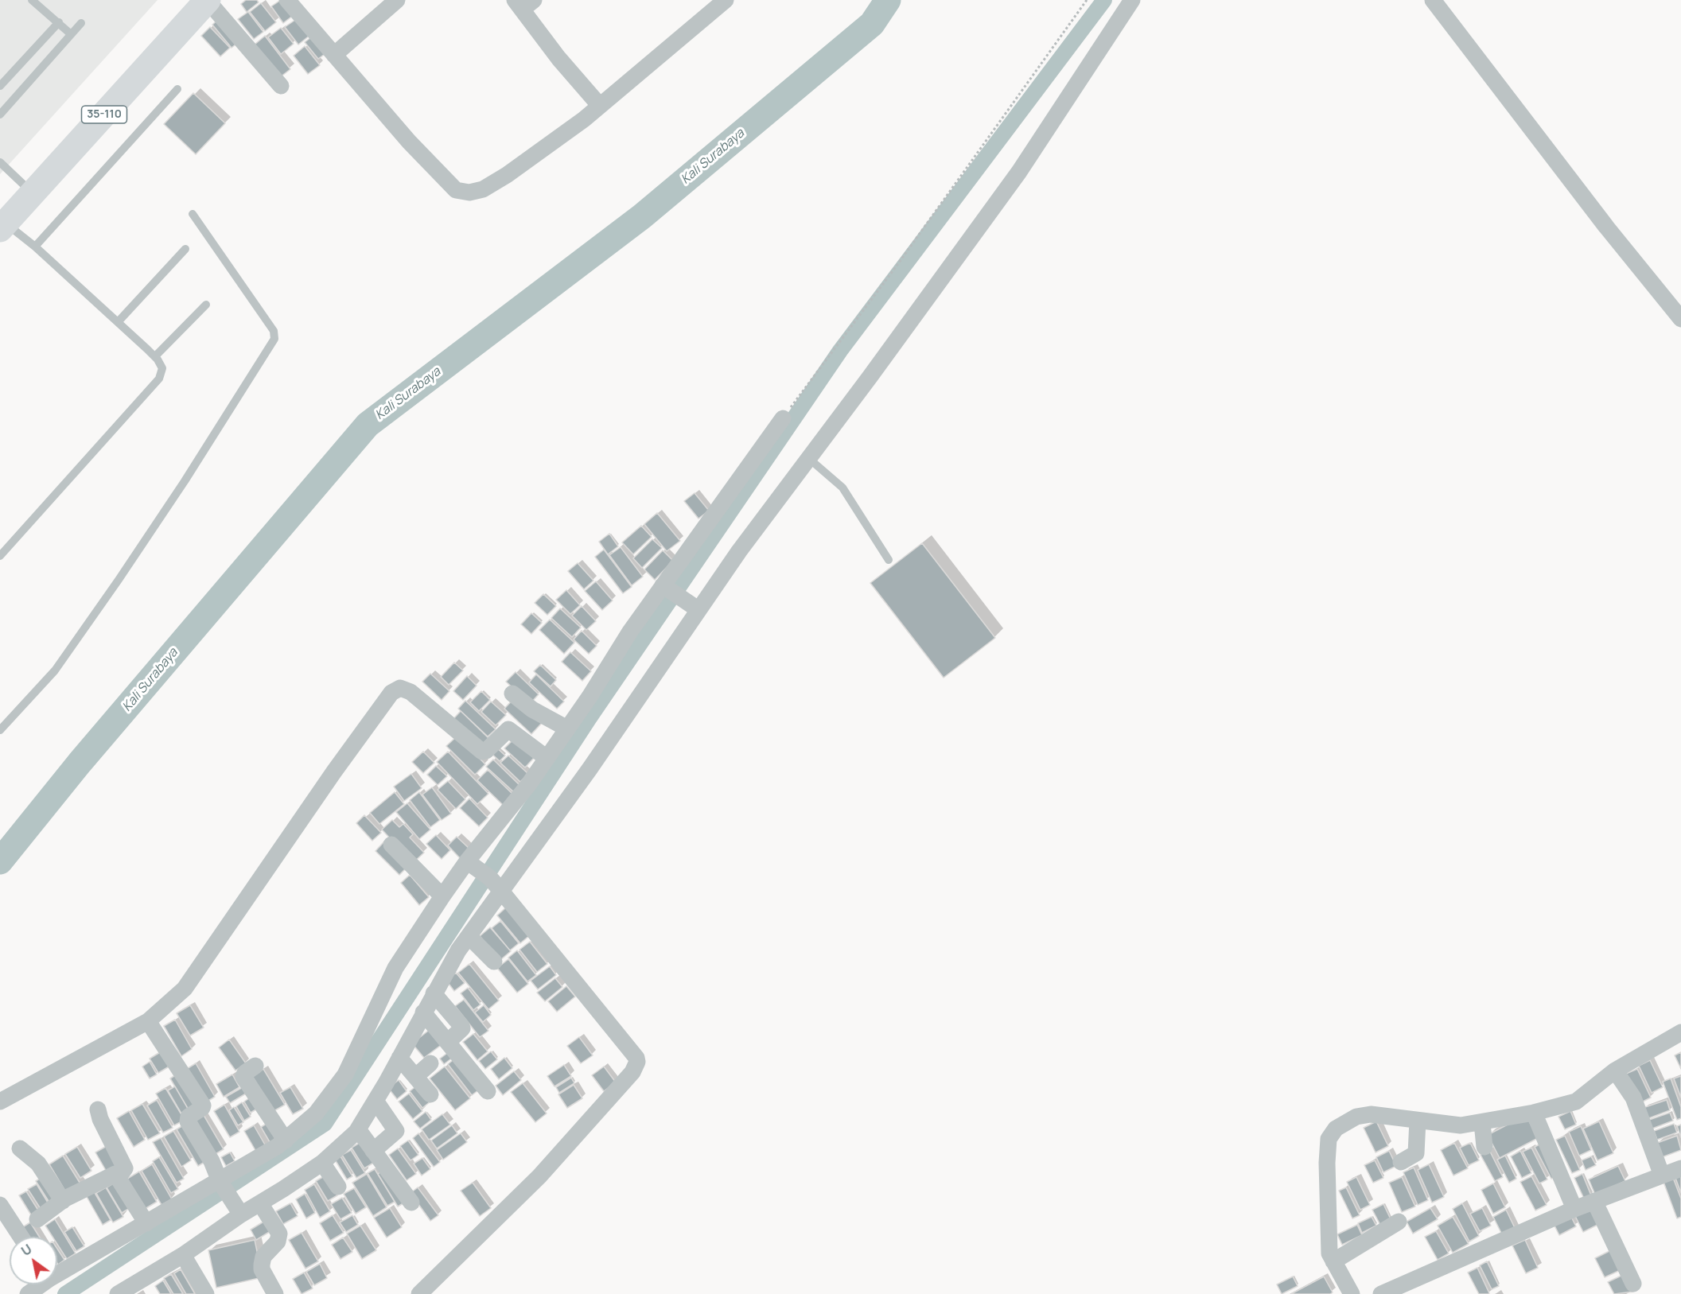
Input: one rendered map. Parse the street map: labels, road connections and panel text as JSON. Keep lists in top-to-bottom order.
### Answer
{
  "streets": {
    "main road": ["35-110"]
  },
  "water": ["Kali Surabaya"],
  "north": "top left"
}
